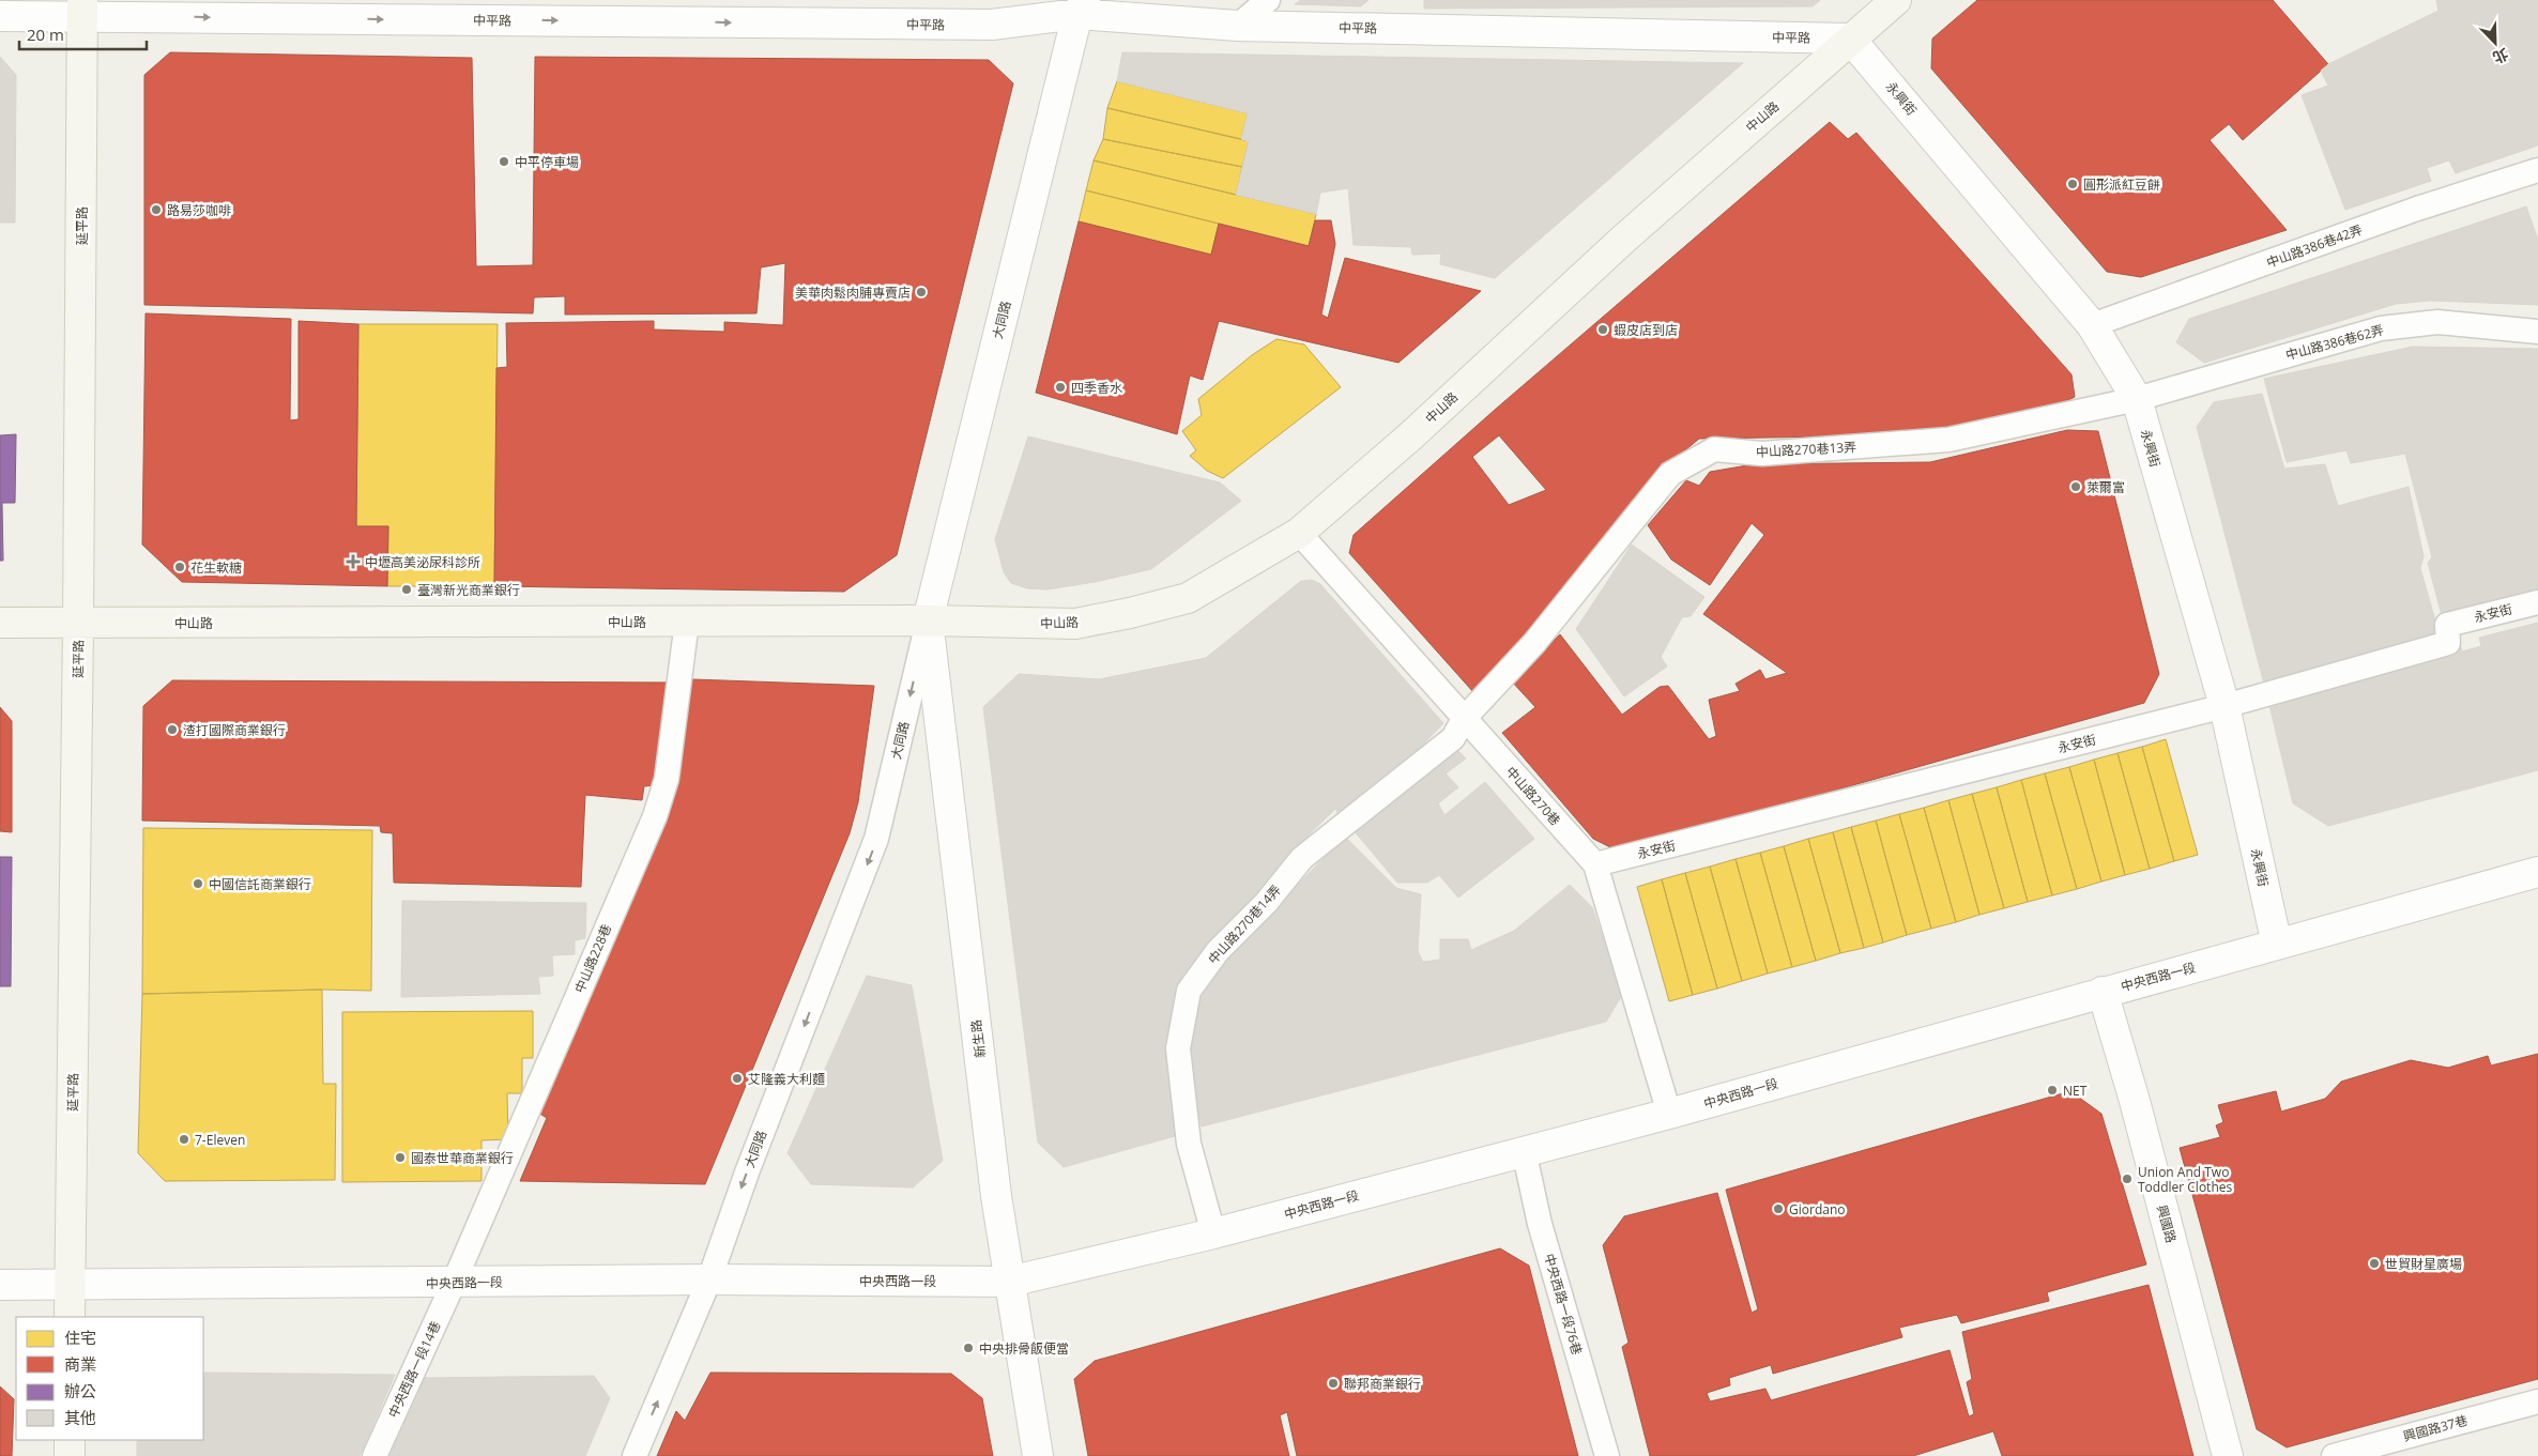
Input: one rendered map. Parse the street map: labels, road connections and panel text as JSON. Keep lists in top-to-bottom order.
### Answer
{
  "streets": {
    "main road": ["中山路", "延平路"],
    "street": [
      "中平路",
      "永興街",
      "大同路",
      "中央西路一段",
      "新生路",
      "興國路"
    ],
    "lane": [
      "中山路386巷42弄",
      "中山路386巷62弄",
      "中山路270巷13弄",
      "永安街",
      "中山路270巷",
      "中山路270巷14弄",
      "中山路228巷",
      "中央西路一段76巷",
      "中央西路一段14巷",
      "興國路37巷"
    ]
  },
  "crossings": [
    ["中平路", "永興街"],
    ["中平路", "中山路"],
    ["中平路", "延平路"],
    ["中平路", "大同路"],
    ["永興街", "中山路"],
    ["永興街", "中山路386巷42弄"],
    ["永興街", "中山路386巷62弄"],
    ["永興街", "中山路270巷13弄"],
    ["永興街", "永安街"],
    ["永興街", "中央西路一段"],
    ["中山路", "延平路"],
    ["中山路", "大同路"],
    ["中山路", "中山路270巷"],
    ["中山路", "中山路228巷"],
    ["中山路", "新生路"],
    ["延平路", "中央西路一段"],
    ["大同路", "中央西路一段"],
    ["大同路", "新生路"],
    ["中山路386巷62弄", "中山路270巷13弄"],
    ["中山路270巷13弄", "中山路270巷"],
    ["中山路270巷13弄", "中山路270巷14弄"],
    ["永安街", "中山路270巷"],
    ["中山路270巷", "中山路270巷14弄"],
    ["中山路270巷", "中央西路一段"],
    ["中山路270巷14弄", "中央西路一段"],
    ["中山路228巷", "中央西路一段"],
    ["中山路228巷", "中央西路一段14巷"],
    ["中央西路一段", "新生路"],
    ["中央西路一段", "興國路"],
    ["中央西路一段", "中央西路一段76巷"],
    ["中央西路一段", "中央西路一段14巷"]
  ],
  "one_way": ["中平路"],
  "places": {
    "other": [
      "中平停車場",
      "圓形派紅豆餅",
      "路易莎咖啡",
      "美華肉鬆肉脯專賣店",
      "蝦皮店到店",
      "四季香水",
      "萊爾富",
      "花生軟糖",
      "臺灣新光商業銀行",
      "渣打國際商業銀行",
      "中國信託商業銀行",
      "艾隆義大利麵",
      "NET",
      "7-Eleven",
      "國泰世華商業銀行",
      "Union And Two Toddler Clothes",
      "Giordano",
      "世貿財星廣場",
      "中央排骨飯便當",
      "聯邦商業銀行"
    ],
    "health": ["中壢高美泌尿科診所"]
  },
  "legend": [
    "住宅",
    "商業",
    "辦公",
    "其他"
  ],
  "scale_bar": "20 m",
  "north": "bottom right"
}
